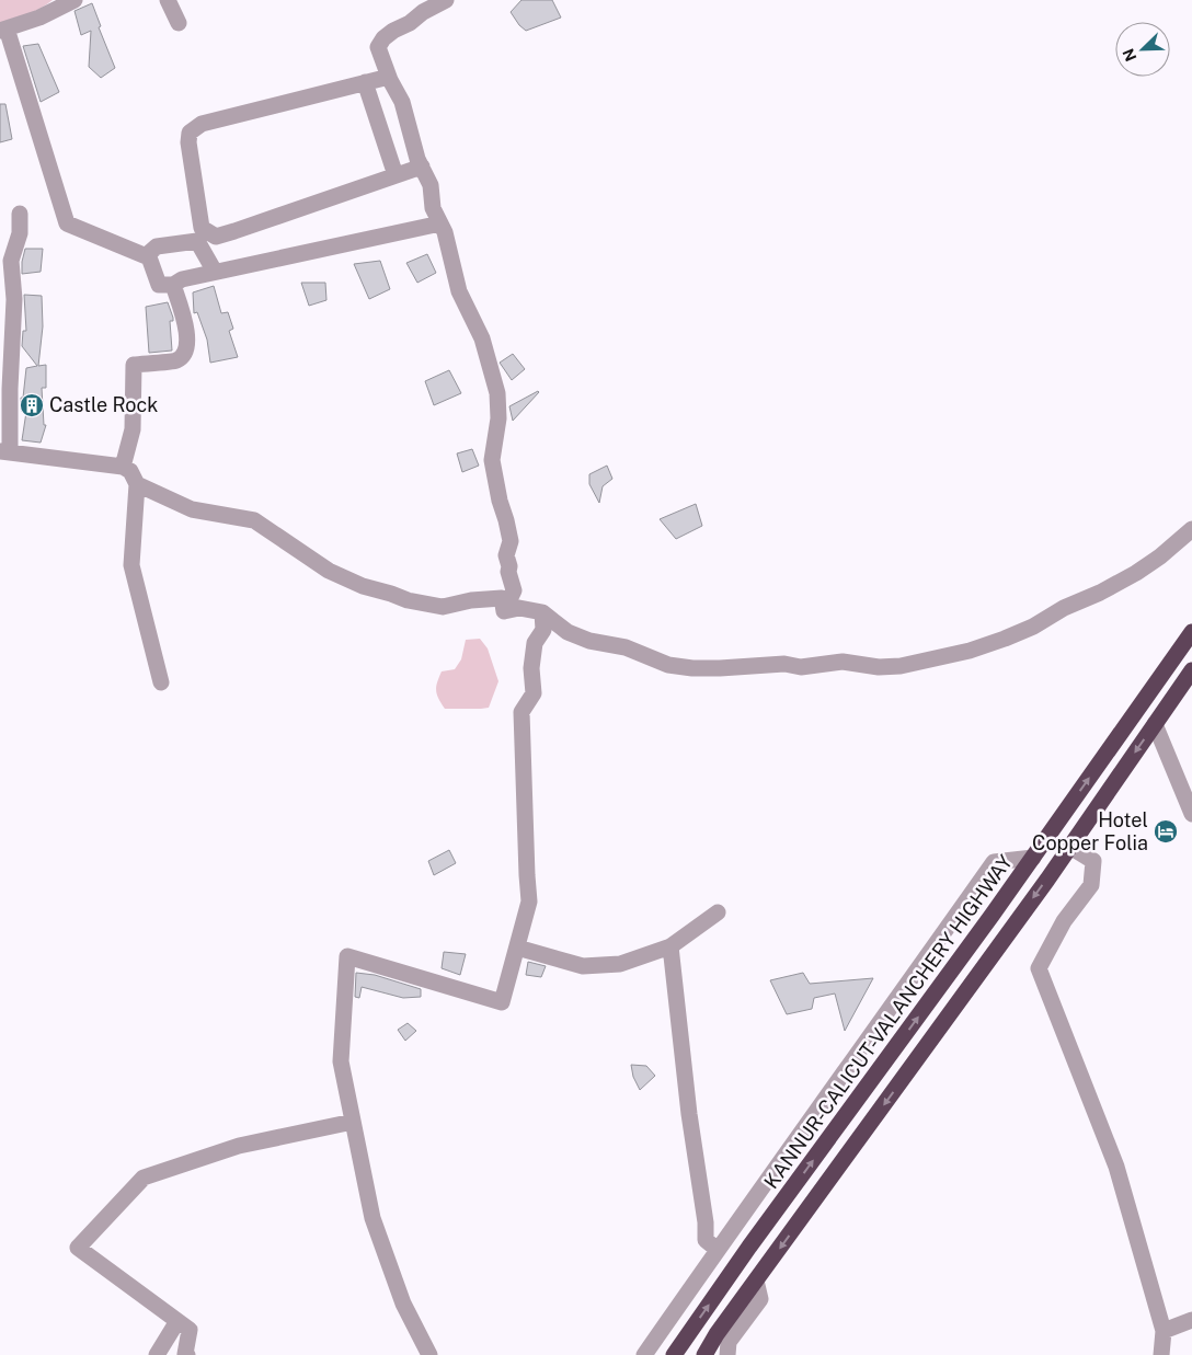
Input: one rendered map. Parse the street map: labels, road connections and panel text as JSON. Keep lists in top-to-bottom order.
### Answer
{
  "streets": {
    "highway": ["KANNUR-CALICUT-VALANCHERY HIGHWAY"]
  },
  "places": {
    "building": ["Castle Rock"],
    "hotel": ["Hotel Copper Folia"]
  },
  "north": "bottom left"
}
